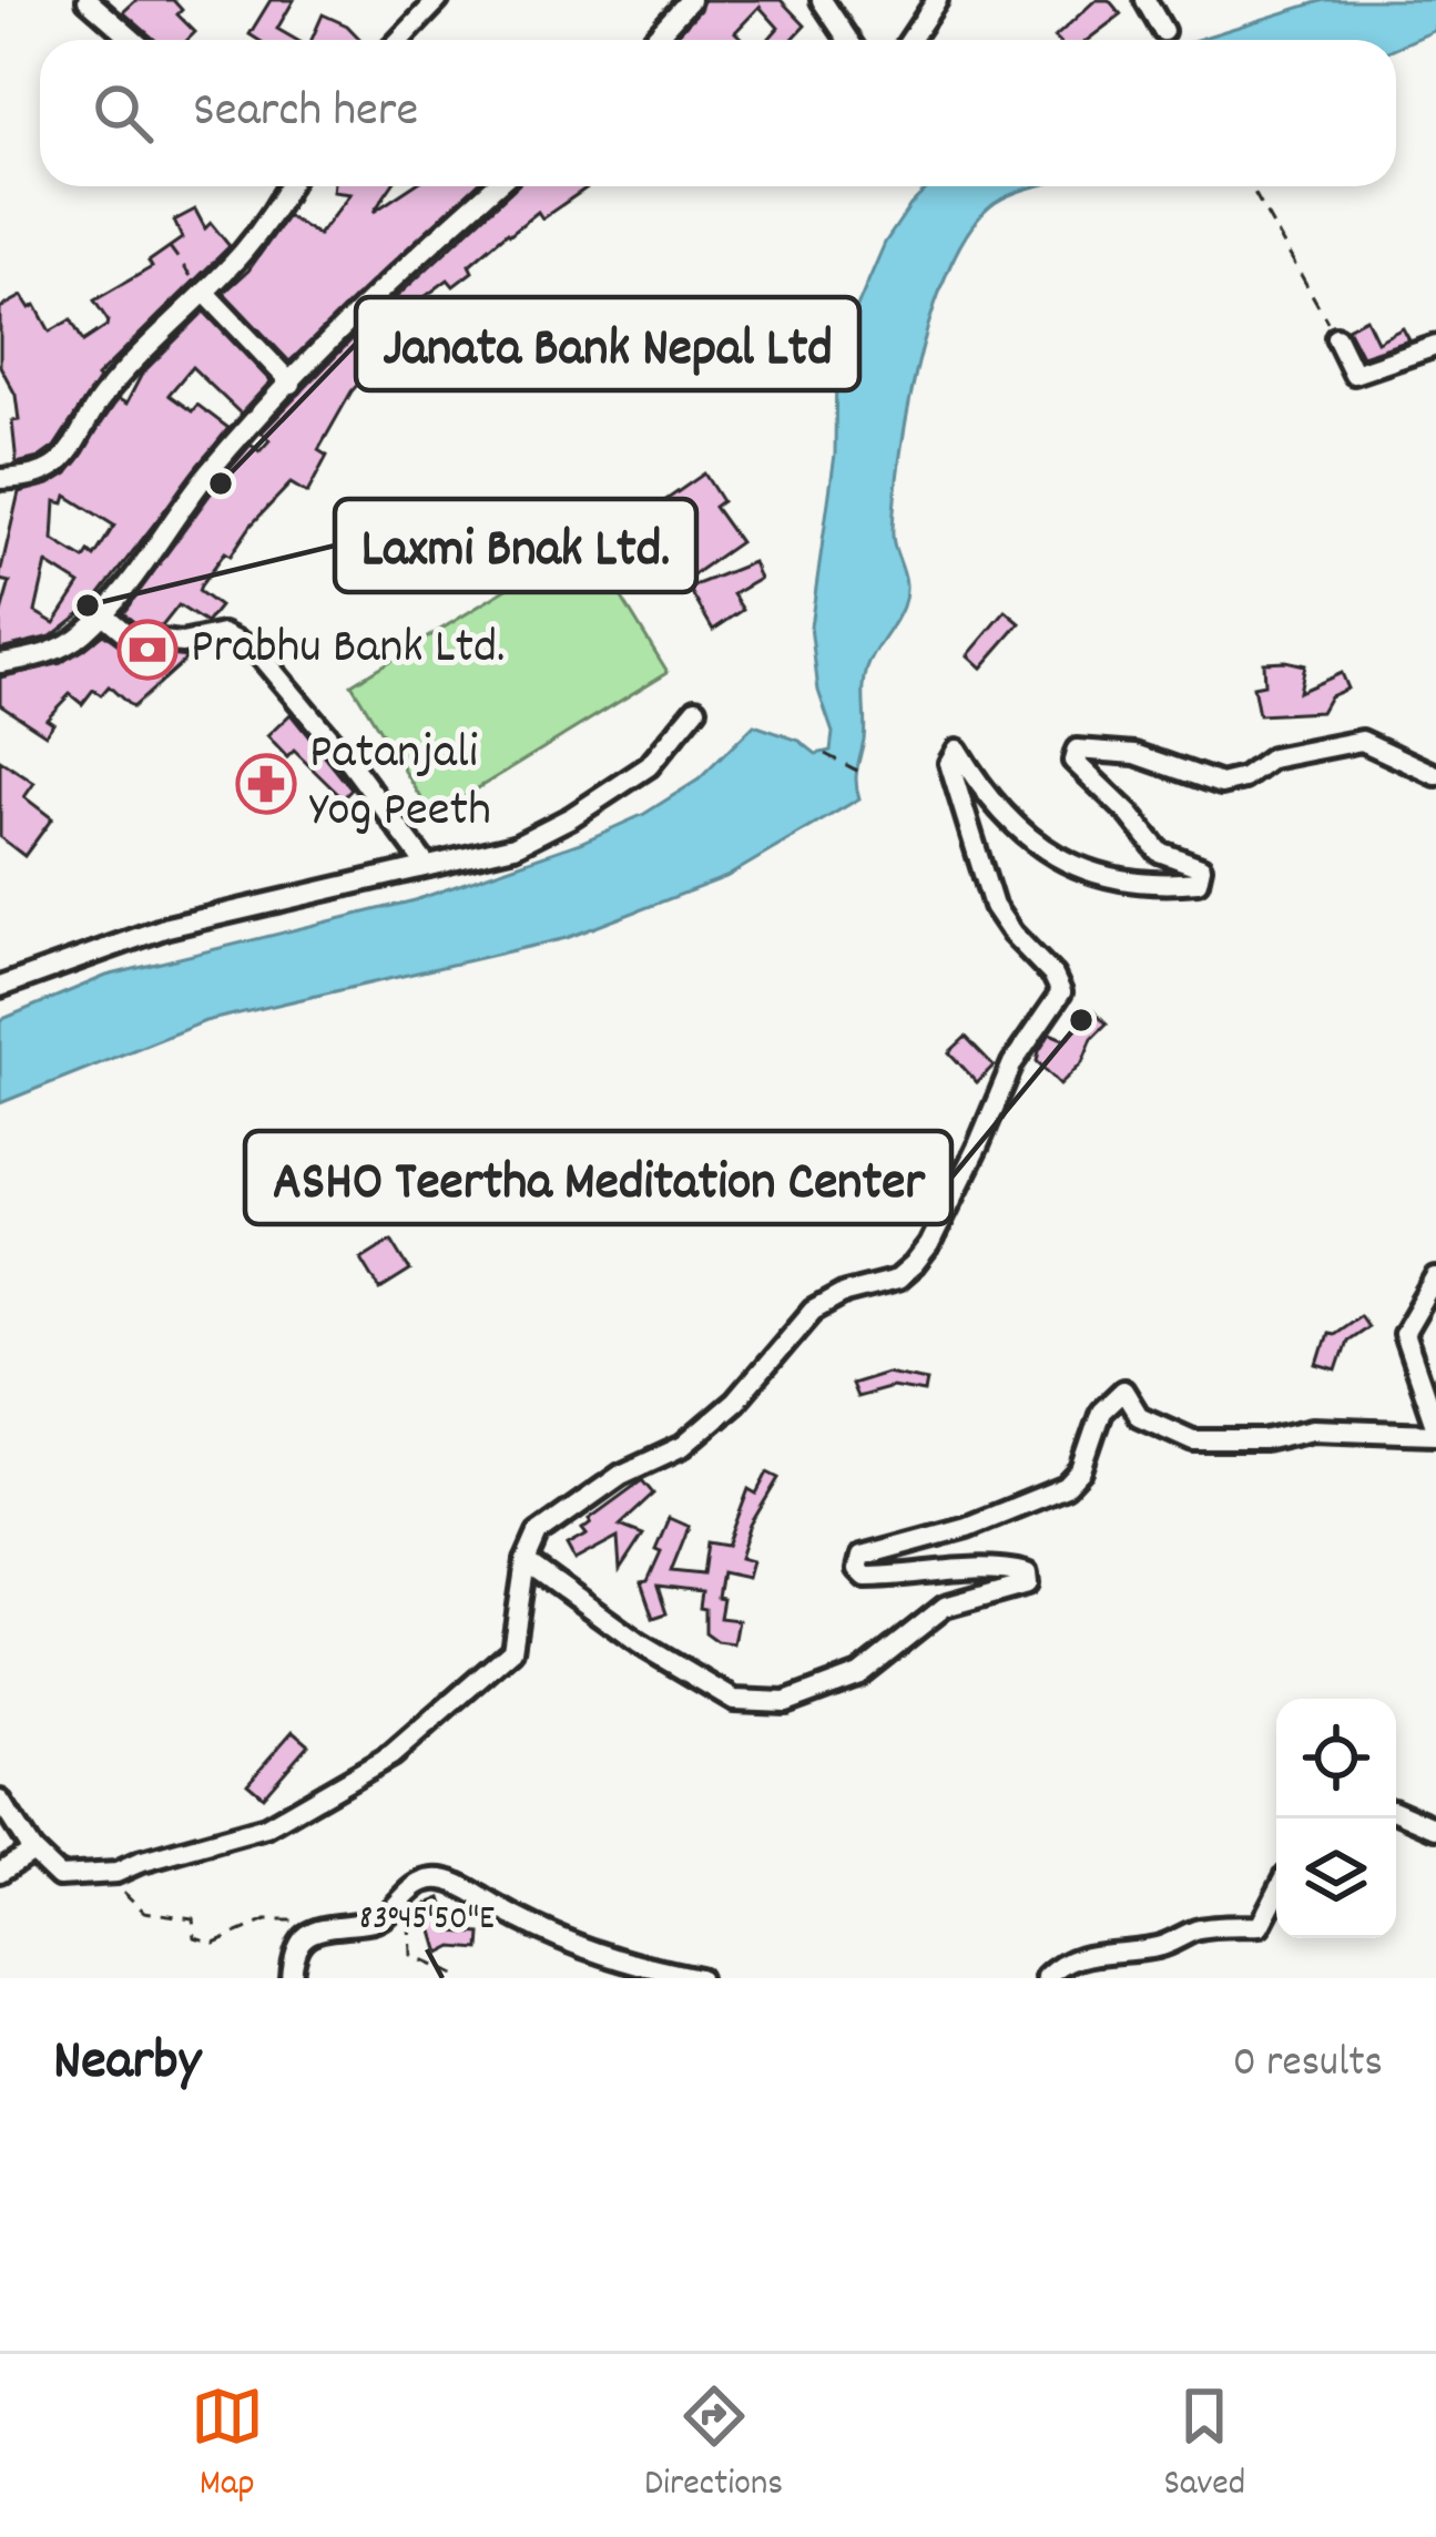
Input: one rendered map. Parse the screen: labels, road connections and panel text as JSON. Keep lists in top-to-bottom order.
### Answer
{
  "places": {
    "other": ["Janata Bank Nepal Ltd", "Laxmi Bnak Ltd.", "ASHO Teertha Meditation Center"],
    "bank": ["Prabhu Bank Ltd."],
    "pharmacy": ["Patanjali Yog Peeth"]
  },
  "page": {
    "search": "Search here",
    "heading": ["Nearby", "0 results"],
    "nav": ["Map", "Directions", "Saved"]
  },
  "coordinates": ["83°45'50\"E"]
}
